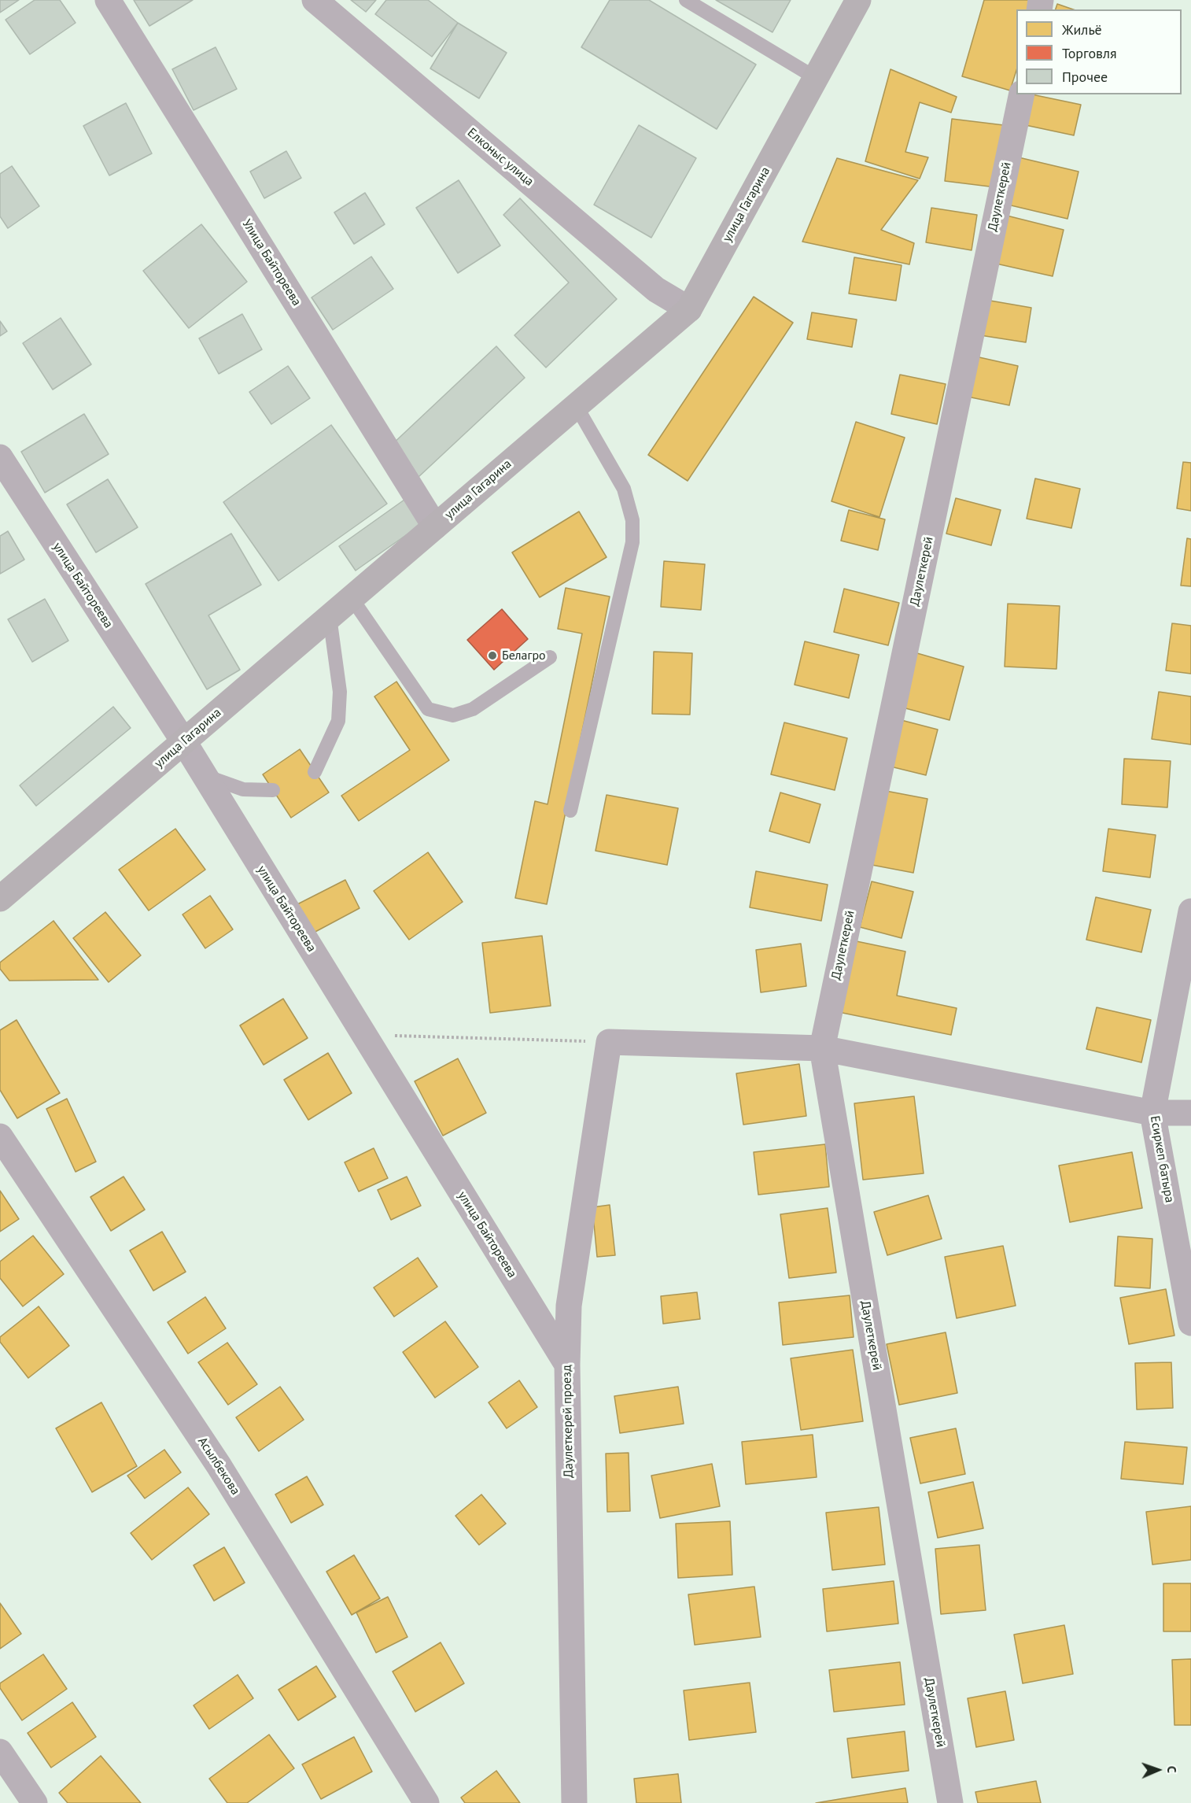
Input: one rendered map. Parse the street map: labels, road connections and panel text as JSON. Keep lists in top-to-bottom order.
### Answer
{
  "streets": {
    "main road": ["улица Гагарина"],
    "street": [
      "Елконыс улица",
      "Даулеткерей",
      "Улица Байтореева",
      "улица Байтореева",
      "Есиркеп батыра",
      "Даулеткерей проезд",
      "Асылбекова"
    ]
  },
  "crossings": [
    ["Елконыс улица", "улица Гагарина"],
    ["улица Гагарина", "Улица Байтореева"],
    ["улица Гагарина", "улица Байтореева"],
    ["улица Байтореева", "Даулеткерей проезд"]
  ],
  "places": ["Белагро"],
  "legend": ["Жильё", "Торговля", "Прочее"],
  "north": "right"
}
